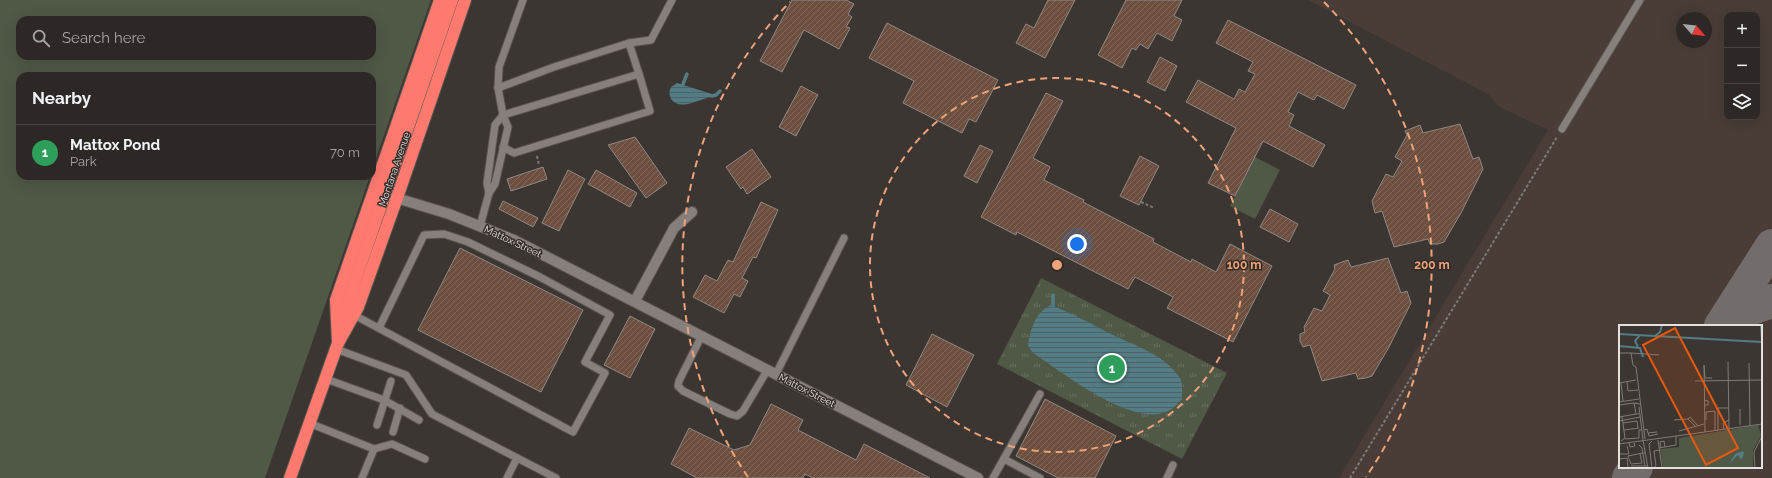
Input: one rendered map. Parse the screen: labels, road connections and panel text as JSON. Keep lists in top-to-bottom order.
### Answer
{
  "streets": {
    "highway": ["Montana Avenue"],
    "street": ["Mattox Street"]
  },
  "crossings": [
    ["Montana Avenue", "Mattox Street"]
  ],
  "north": "bottom right",
  "page": {
    "map_buttons": ["+", "−"],
    "search": "Search here",
    "heading": "Nearby",
    "list": [
      {
        "mark": "1",
        "name": "Mattox Pond",
        "note": "Park",
        "value": "70 m"
      }
    ],
    "pins": "1"
  },
  "rings": ["100 m", "200 m"]
}
